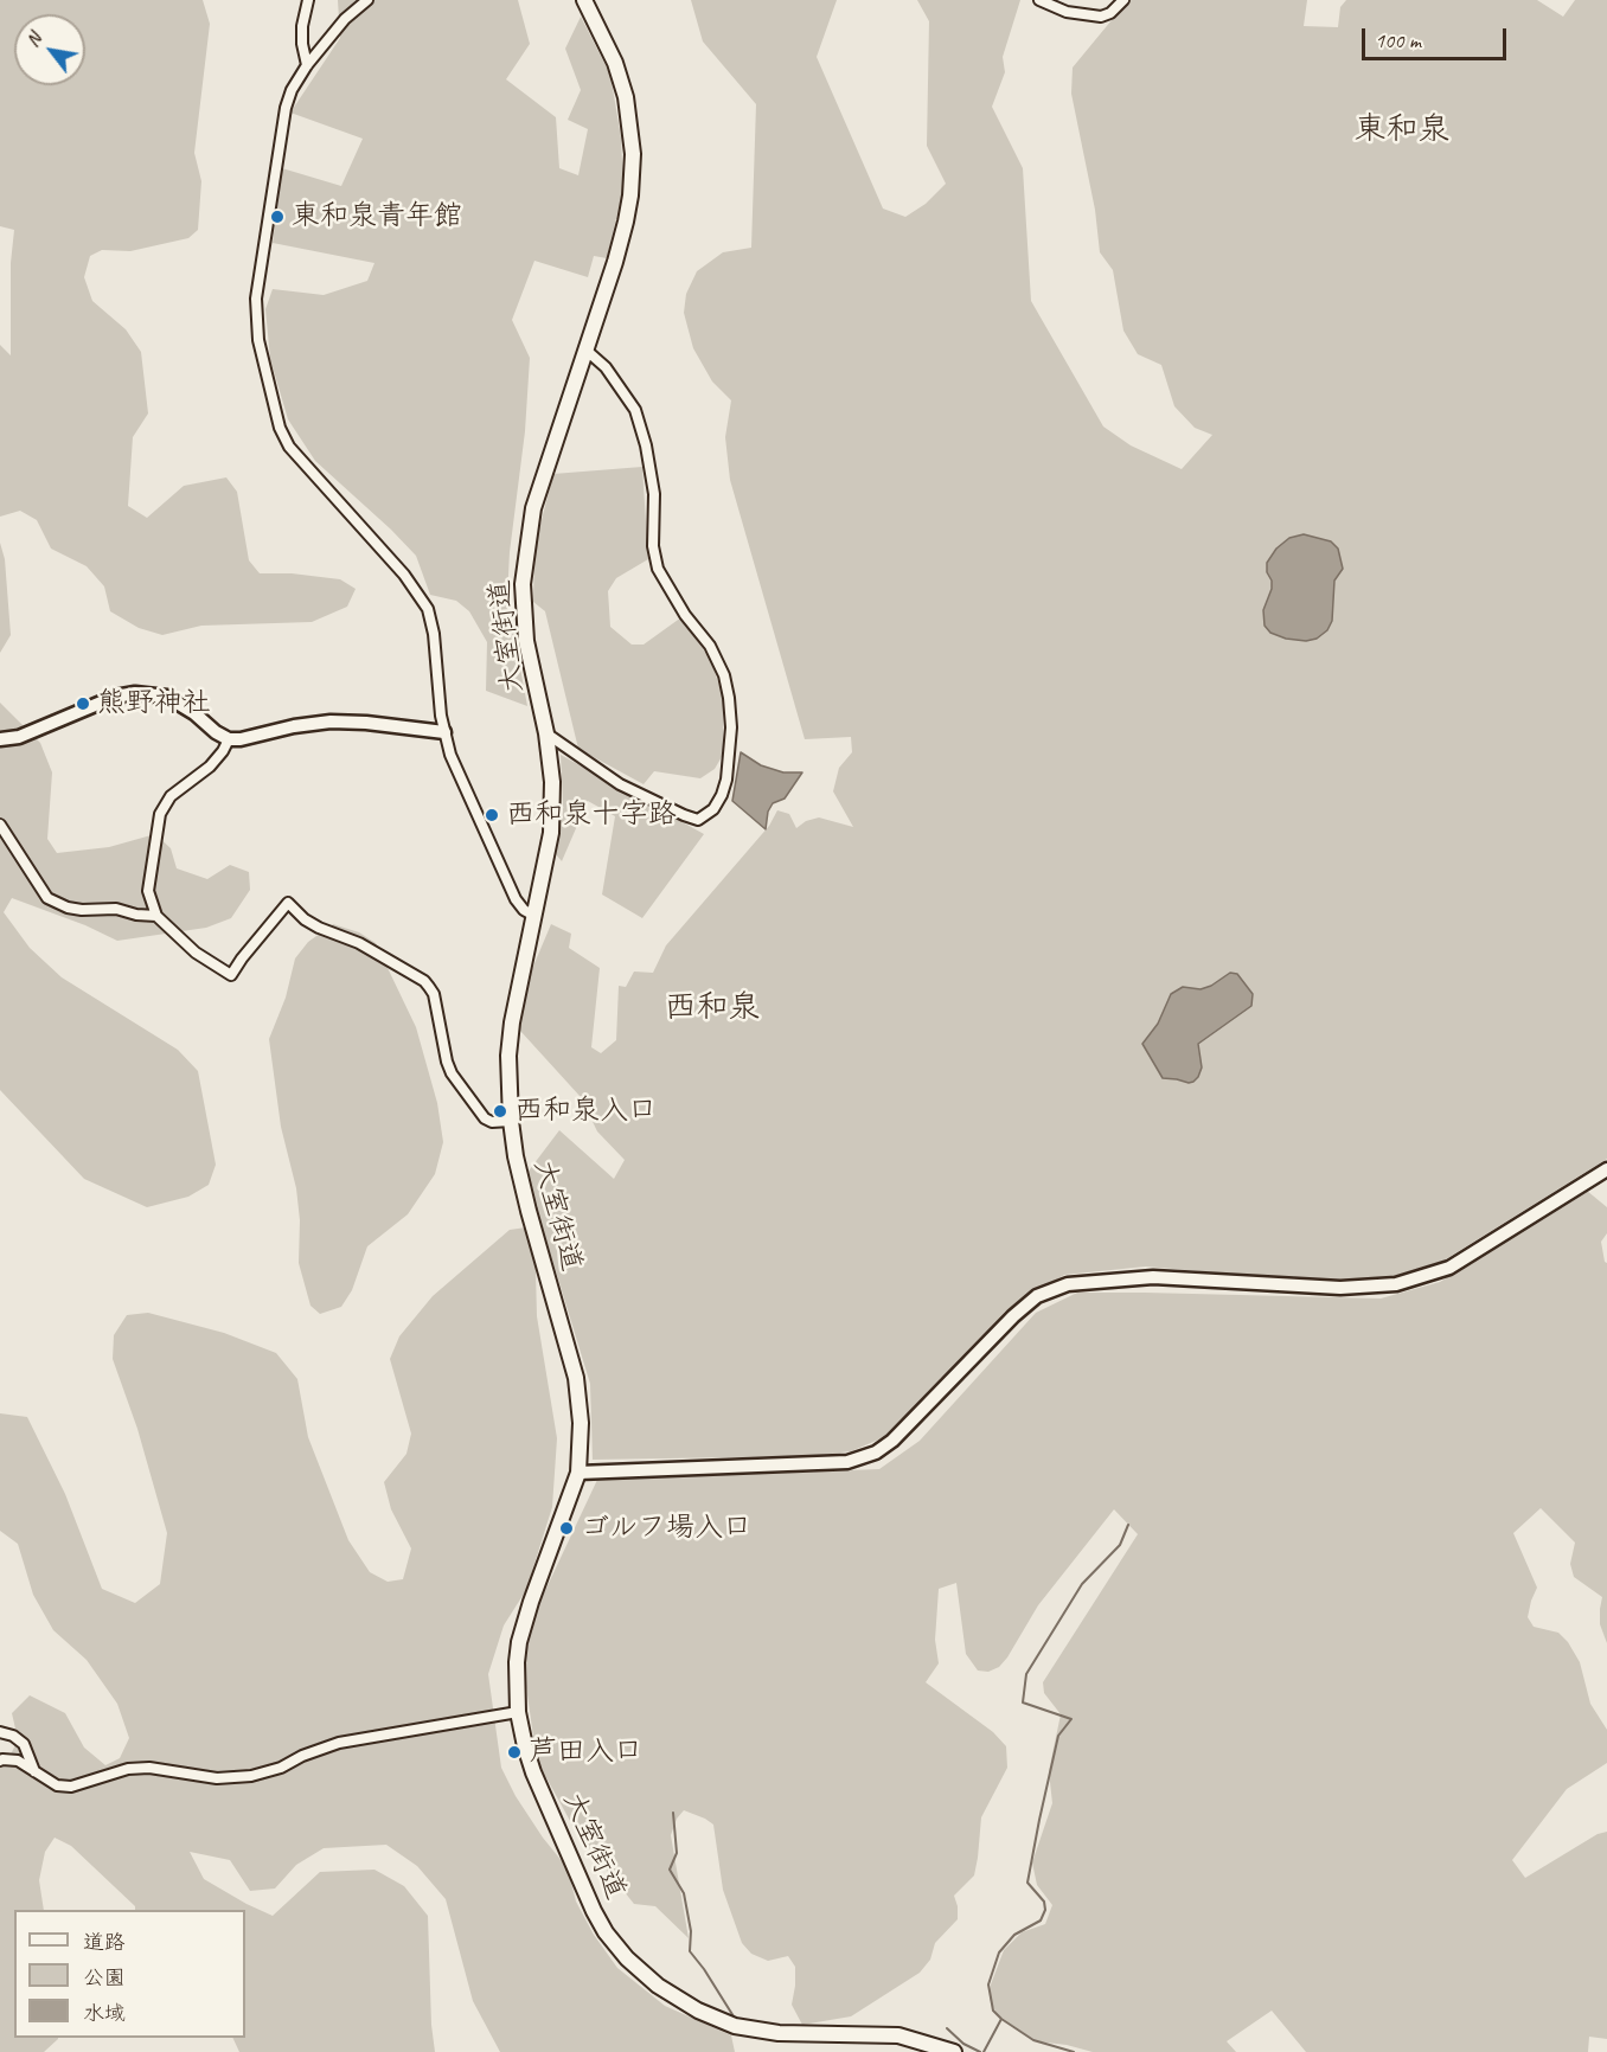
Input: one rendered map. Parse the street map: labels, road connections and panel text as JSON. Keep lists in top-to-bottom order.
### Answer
{
  "streets": {
    "main road": ["大室街道"]
  },
  "districts": ["東和泉", "西和泉"],
  "places": [
    "東和泉青年館",
    "熊野神社",
    "西和泉十字路",
    "西和泉入口",
    "ゴルフ場入口",
    "芦田入口"
  ],
  "legend": ["道路", "公園", "水域"],
  "scale_bar": "100 m",
  "north": "top left"
}
